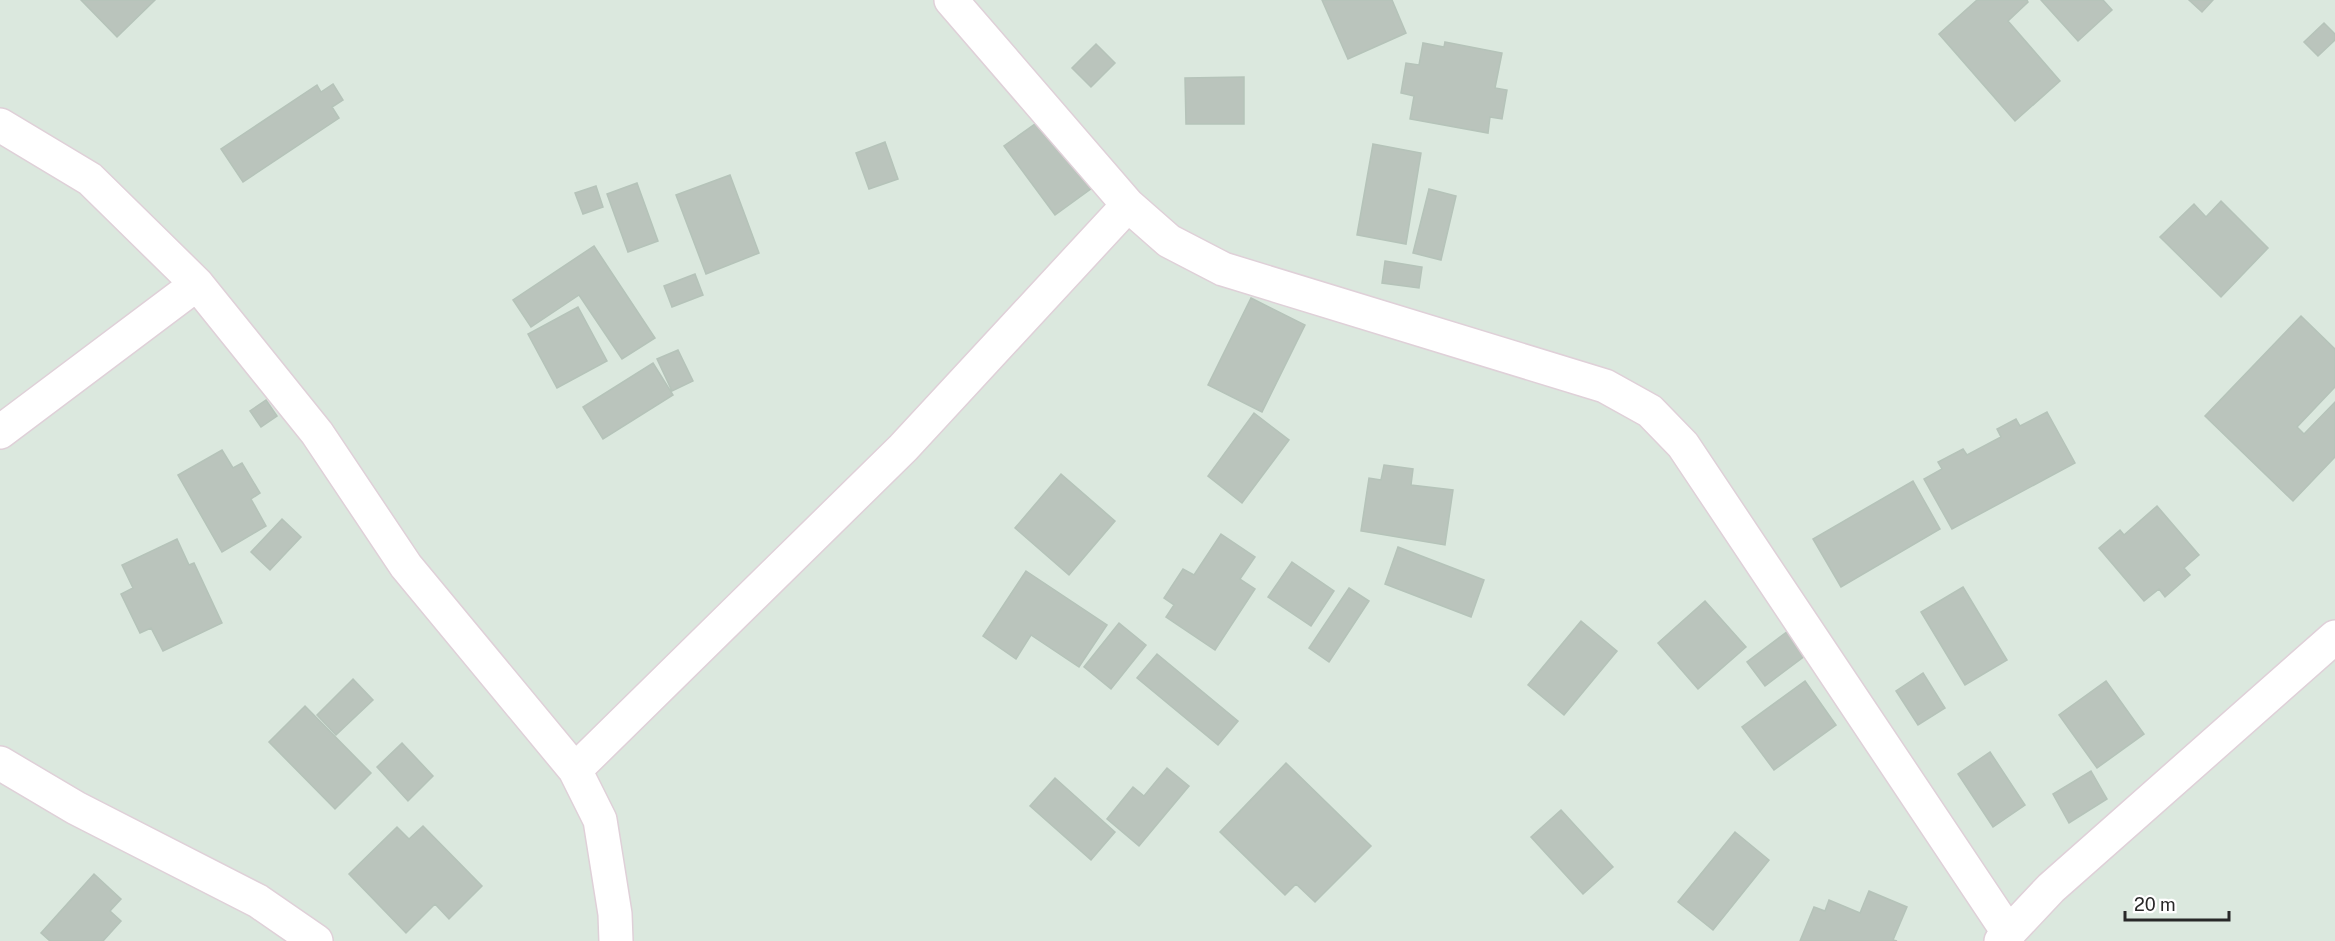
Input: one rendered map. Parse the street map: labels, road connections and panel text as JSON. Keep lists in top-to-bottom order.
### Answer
{
  "scale_bar": "20 m"
}
